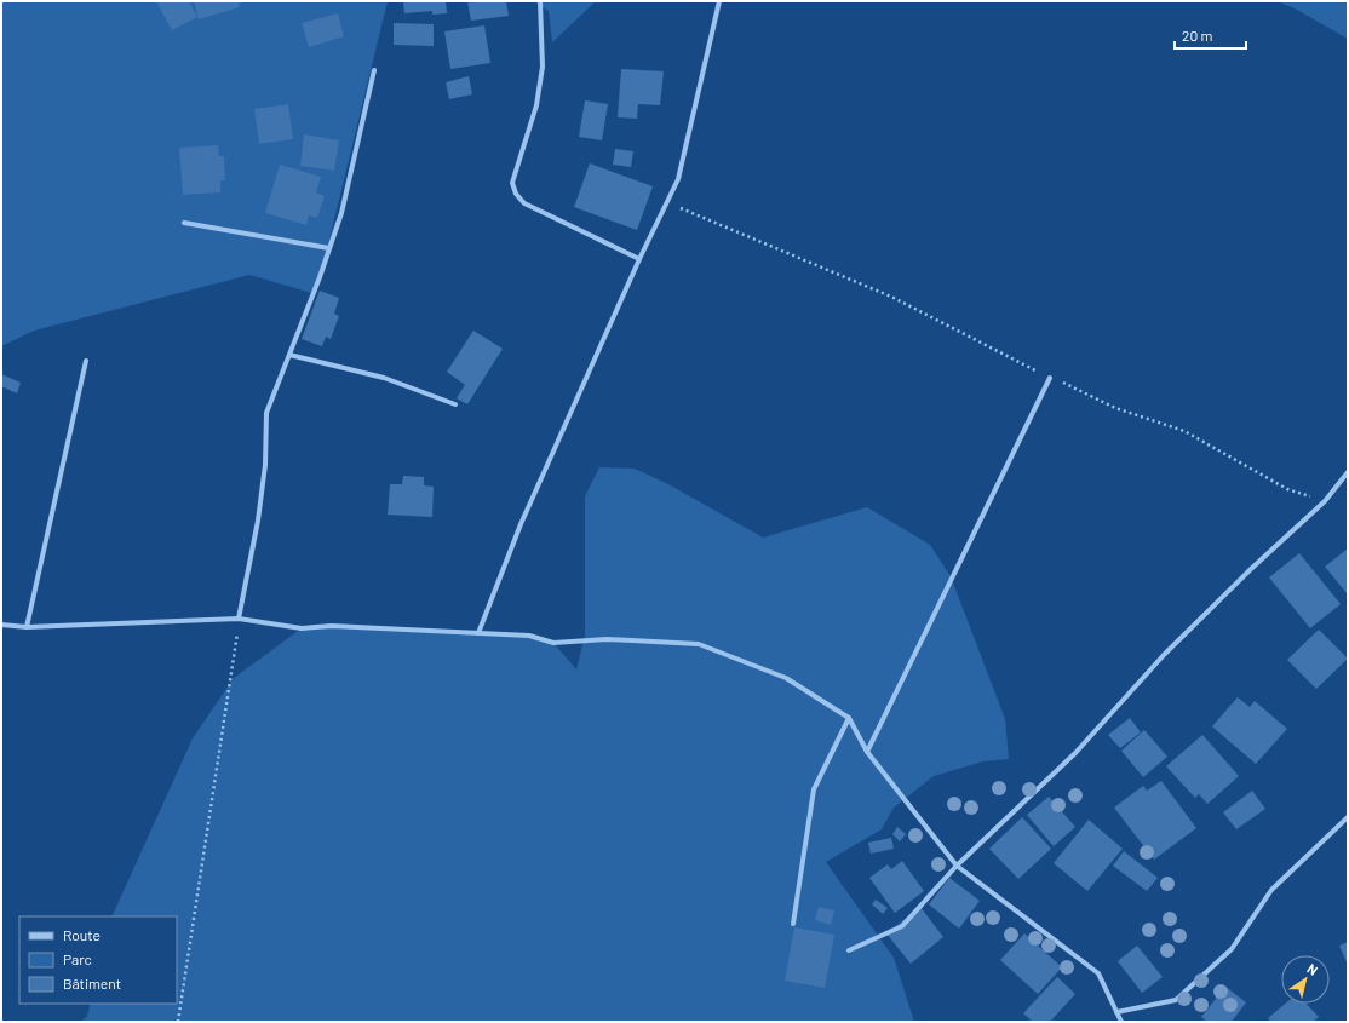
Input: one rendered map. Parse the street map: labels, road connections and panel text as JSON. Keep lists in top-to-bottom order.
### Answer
{
  "legend": ["Route", "Parc", "Bâtiment"],
  "scale_bar": "20 m",
  "north": "top right"
}
